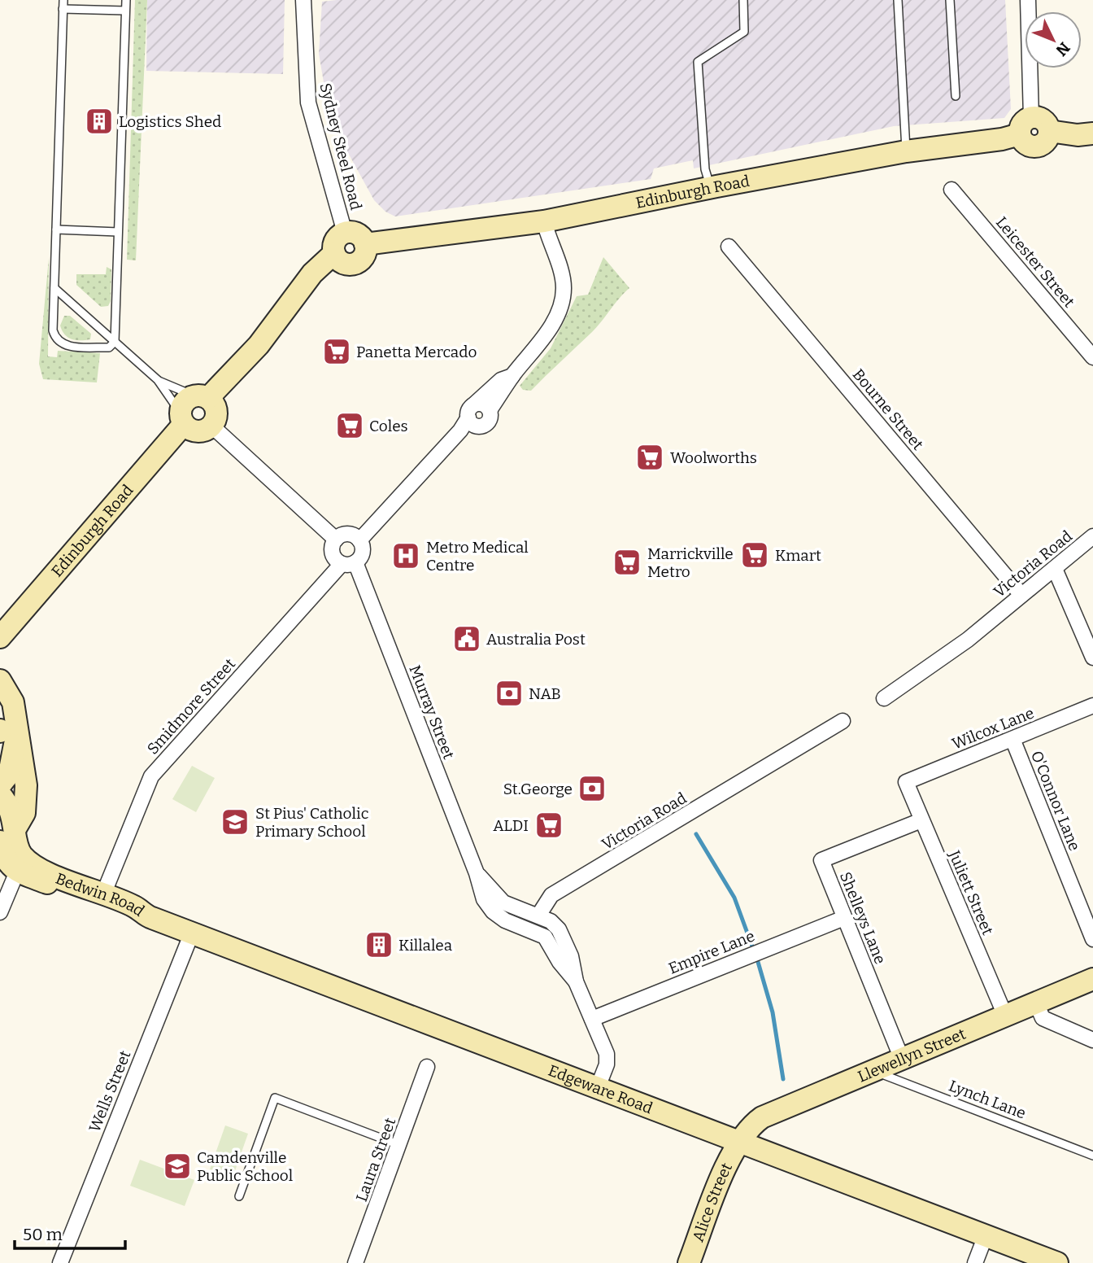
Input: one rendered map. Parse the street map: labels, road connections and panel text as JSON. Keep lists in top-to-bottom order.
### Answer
{
  "streets": {
    "street": [
      "Sydney Steel Road",
      "Edinburgh Road",
      "Leicester Street",
      "Bourne Street",
      "Victoria Road",
      "Smidmore Street",
      "Murray Street",
      "Wilcox Lane",
      "O'Connor Lane",
      "Juliett Street",
      "Bedwin Road",
      "Shelleys Lane",
      "Empire Lane",
      "Llewellyn Street",
      "Edgeware Road",
      "Wells Street",
      "Laura Street",
      "Alice Street"
    ],
    "lane": ["Lynch Lane"]
  },
  "crossings": [
    ["Sydney Steel Road", "Edinburgh Road"],
    ["Bourne Street", "Victoria Road"],
    ["Victoria Road", "Murray Street"],
    ["Smidmore Street", "Murray Street"],
    ["Smidmore Street", "Bedwin Road"],
    ["Wilcox Lane", "O'Connor Lane"],
    ["Wilcox Lane", "Juliett Street"],
    ["Juliett Street", "Shelleys Lane"],
    ["Juliett Street", "Llewellyn Street"],
    ["Bedwin Road", "Edgeware Road"],
    ["Shelleys Lane", "Empire Lane"],
    ["Shelleys Lane", "Llewellyn Street"],
    ["Llewellyn Street", "Edgeware Road"],
    ["Llewellyn Street", "Lynch Lane"],
    ["Llewellyn Street", "Alice Street"],
    ["Edgeware Road", "Wells Street"],
    ["Edgeware Road", "Alice Street"]
  ],
  "places": {
    "building": ["Logistics Shed", "Killalea"],
    "supermarket": [
      "Panetta Mercado",
      "Coles",
      "Woolworths",
      "Kmart",
      "Marrickville Metro",
      "ALDI"
    ],
    "hospital": ["Metro Medical Centre"],
    "public building": ["Australia Post"],
    "bank": ["NAB", "St.George"],
    "school or university": ["St Pius' Catholic Primary School", "Camdenville Public School"]
  },
  "scale_bar": "50 m",
  "north": "bottom right"
}
